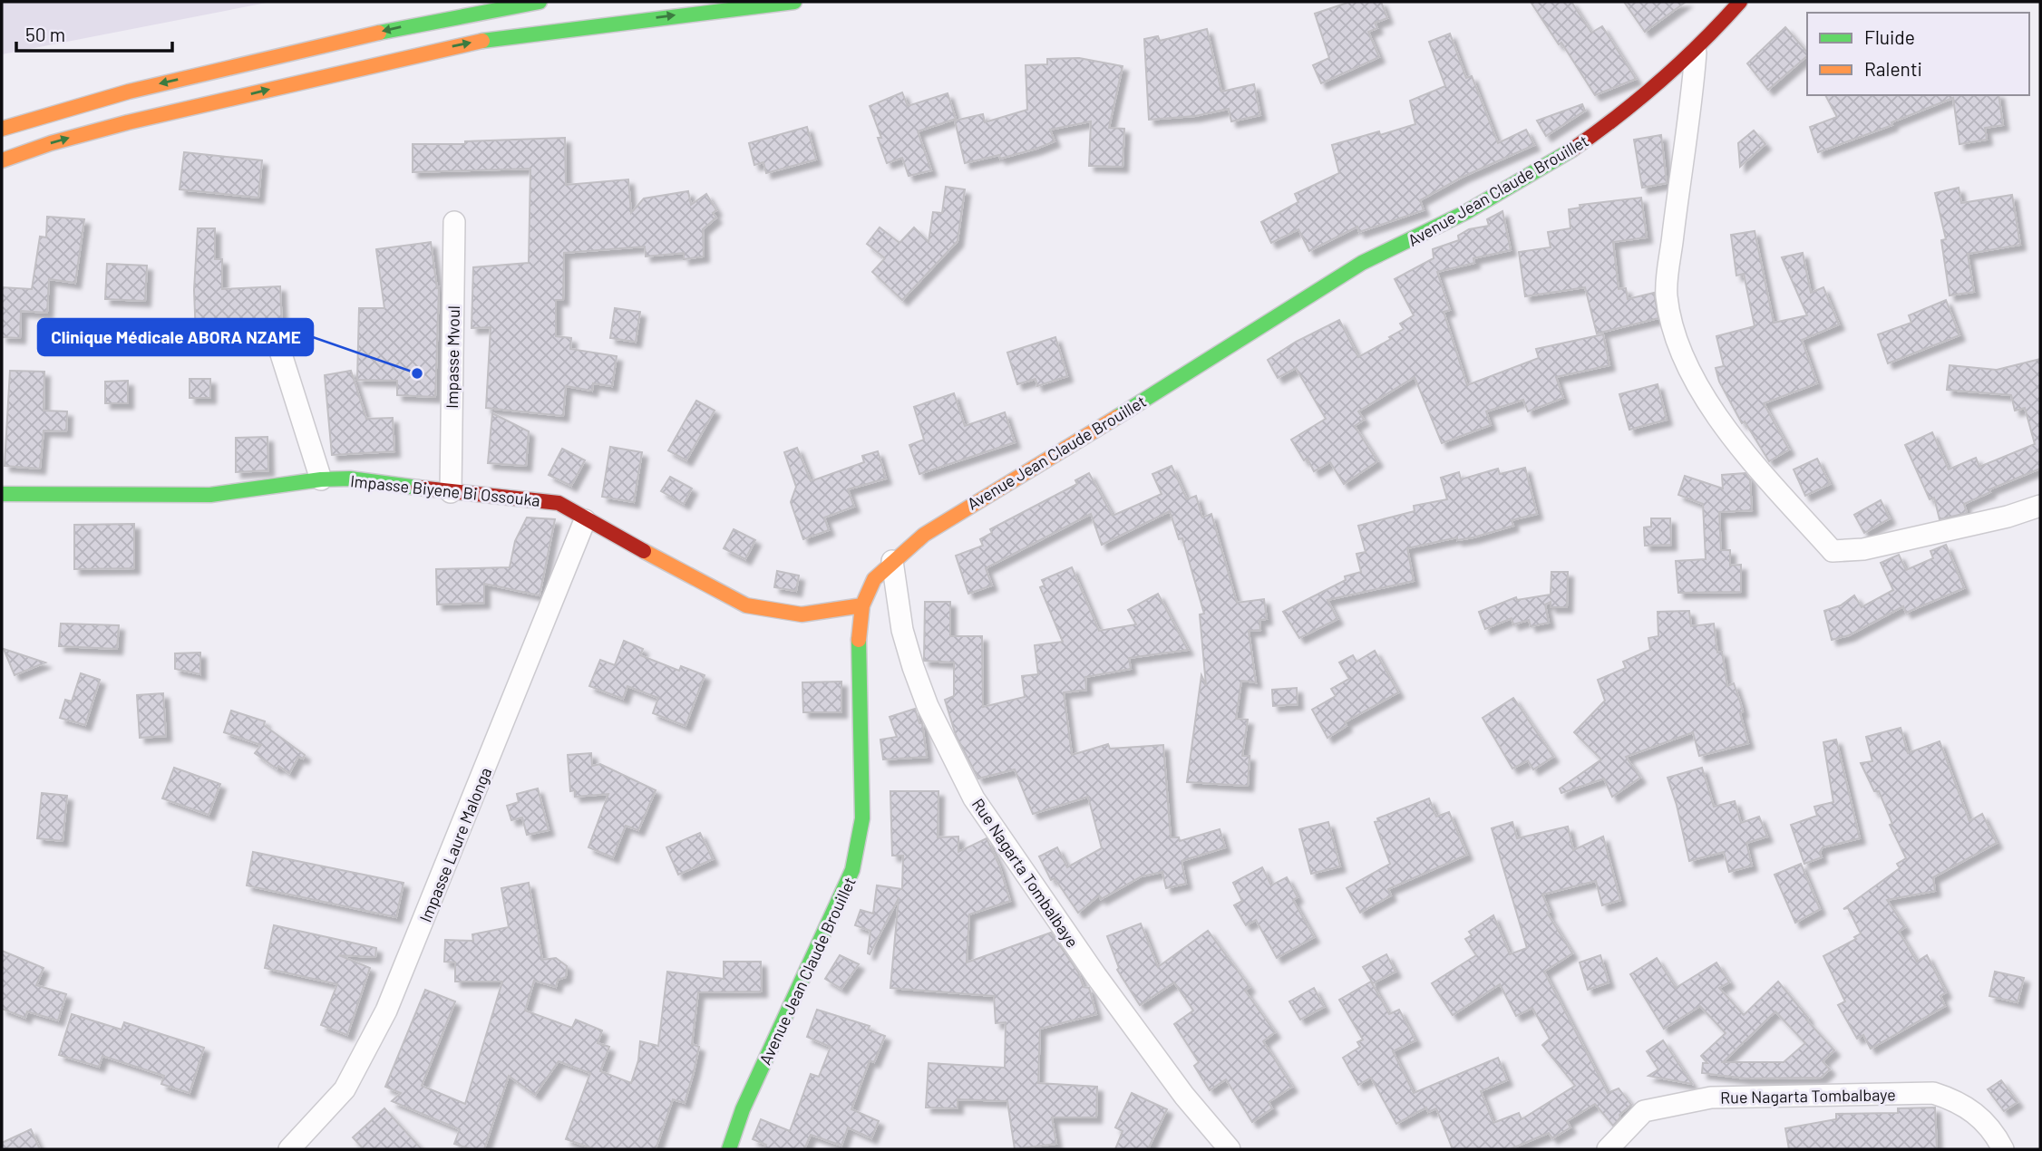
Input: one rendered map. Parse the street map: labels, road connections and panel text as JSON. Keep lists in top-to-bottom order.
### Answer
{
  "streets": {
    "street": [
      "Avenue Jean Claude Brouillet",
      "Impasse Mvoul",
      "Impasse Biyene Bi Ossouka",
      "Impasse Laure Malonga",
      "Rue Nagarta Tombalbaye"
    ]
  },
  "crossings": [
    ["Avenue Jean Claude Brouillet", "Impasse Biyene Bi Ossouka"],
    ["Avenue Jean Claude Brouillet", "Rue Nagarta Tombalbaye"],
    ["Impasse Mvoul", "Impasse Biyene Bi Ossouka"],
    ["Impasse Biyene Bi Ossouka", "Impasse Laure Malonga"]
  ],
  "places": ["Clinique Médicale ABORA NZAME"],
  "legend": ["Fluide", "Ralenti"],
  "scale_bar": "50 m"
}
